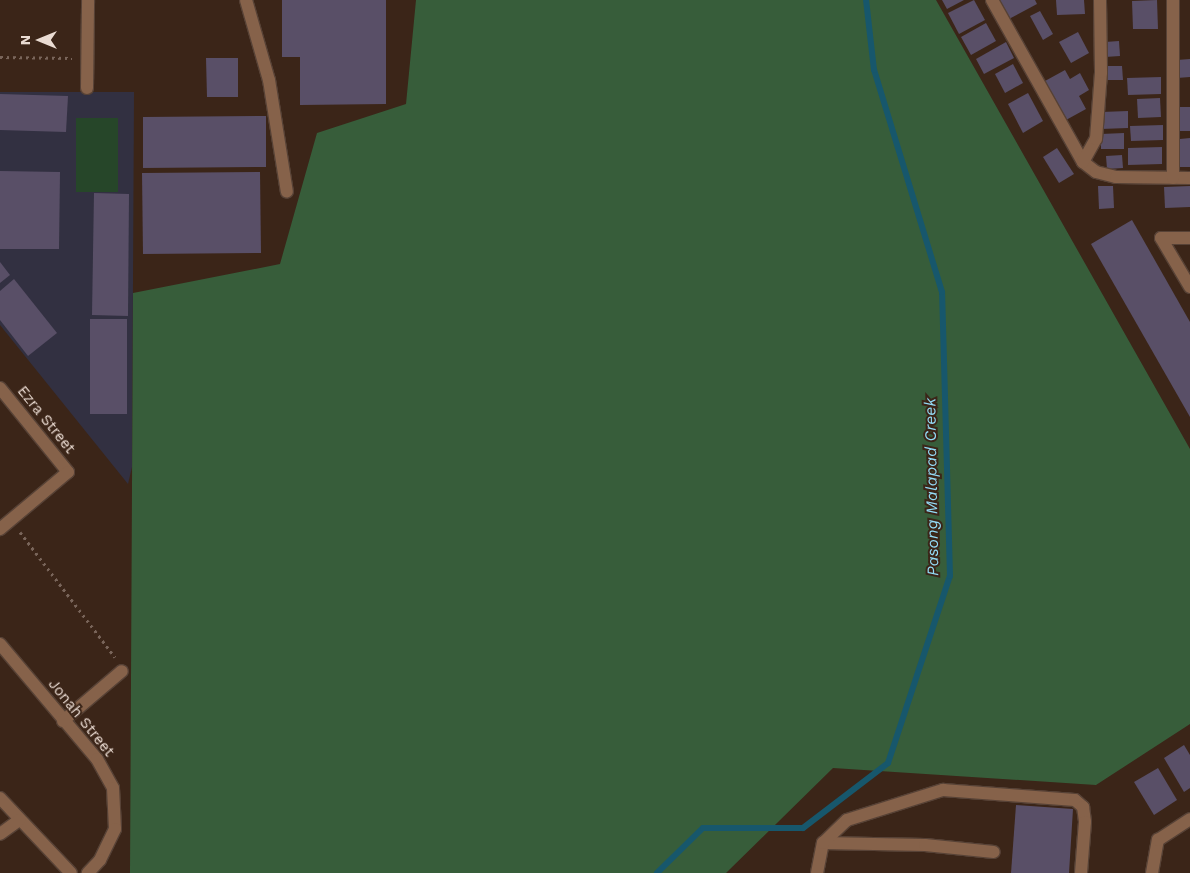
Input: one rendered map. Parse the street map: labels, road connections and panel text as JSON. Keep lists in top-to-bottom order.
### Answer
{
  "streets": {
    "street": ["Ezra Street", "Jonah Street"]
  },
  "water": ["Pasong Malapad Creek"],
  "north": "left"
}
